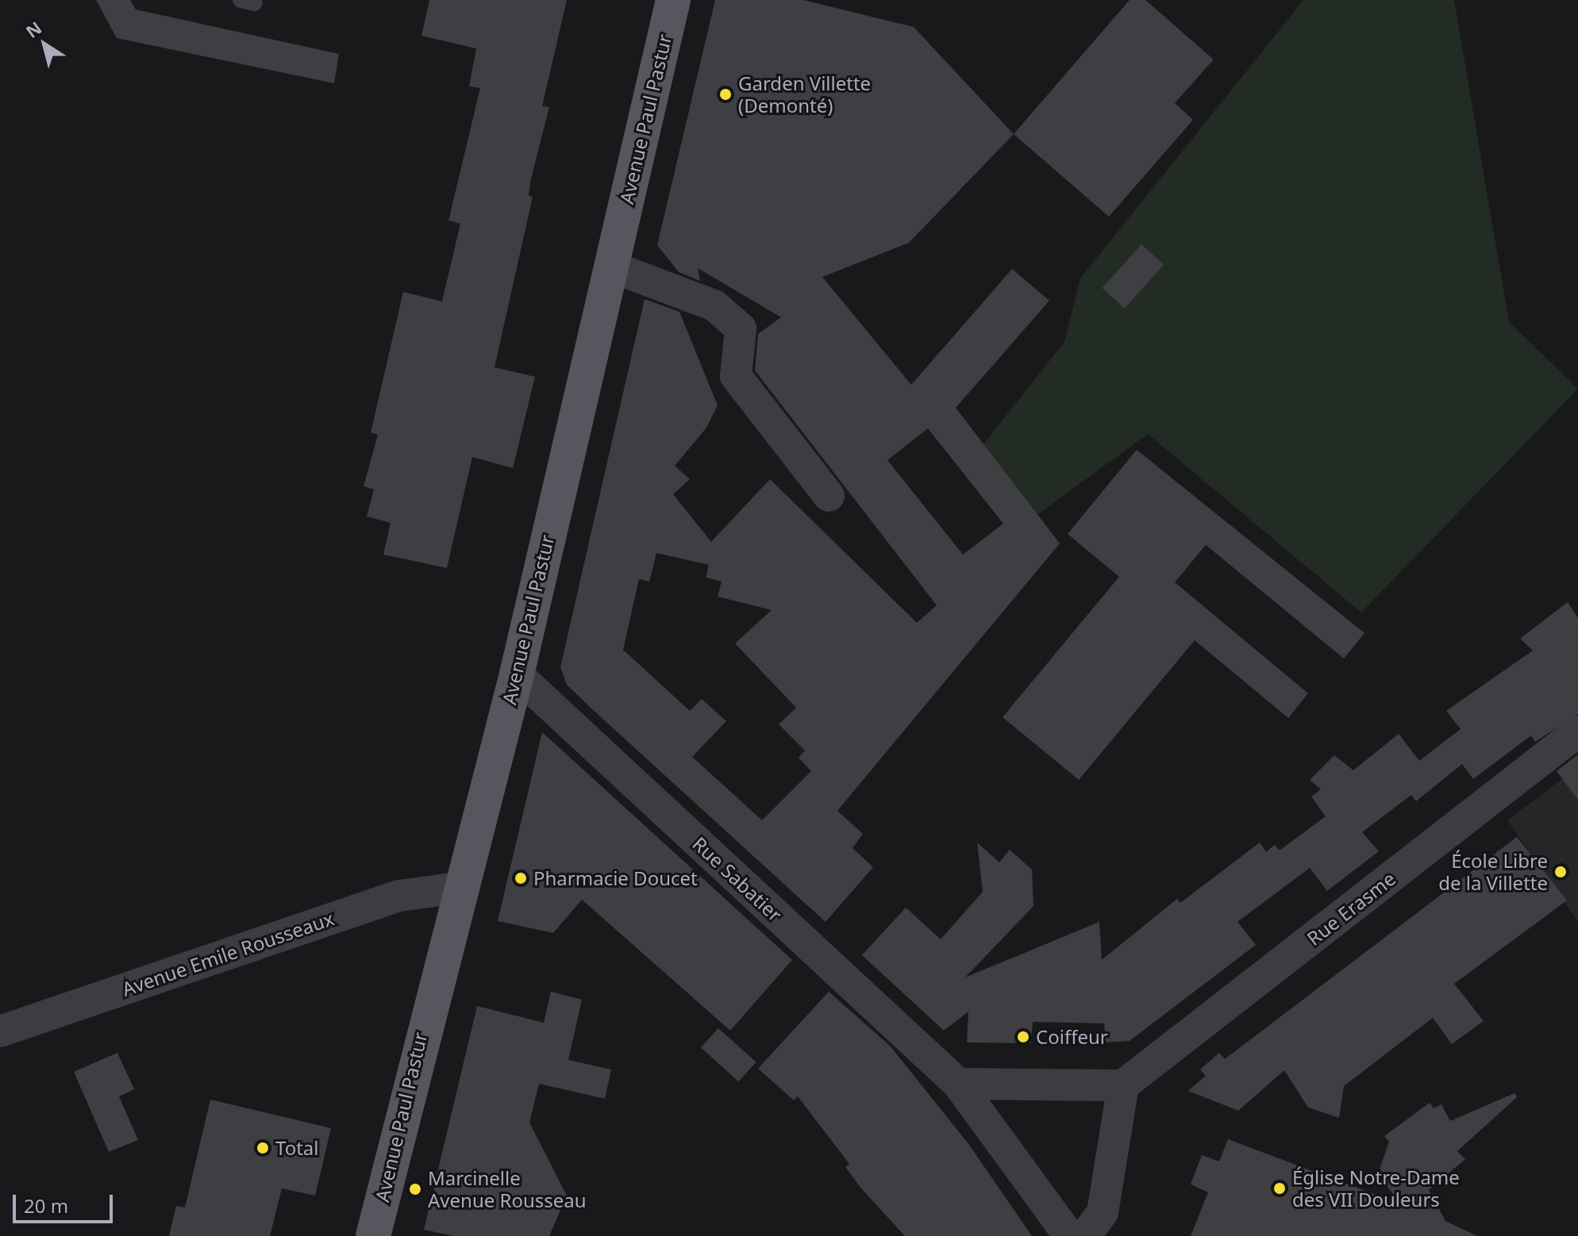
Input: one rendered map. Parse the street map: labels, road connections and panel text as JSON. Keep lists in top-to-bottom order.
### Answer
{
  "streets": {
    "main road": ["Avenue Paul Pastur"],
    "street": ["Rue Sabatier", "Rue Erasme", "Avenue Emile Rousseaux"]
  },
  "crossings": [
    ["Avenue Paul Pastur", "Rue Sabatier"],
    ["Avenue Paul Pastur", "Avenue Emile Rousseaux"]
  ],
  "places": [
    "Garden Villette (Demonté)",
    "École Libre de la Villette",
    "Pharmacie Doucet",
    "Coiffeur",
    "Total",
    "Église Notre-Dame des VII Douleurs",
    "Marcinelle Avenue Rousseau"
  ],
  "scale_bar": "20 m",
  "north": "top left"
}
